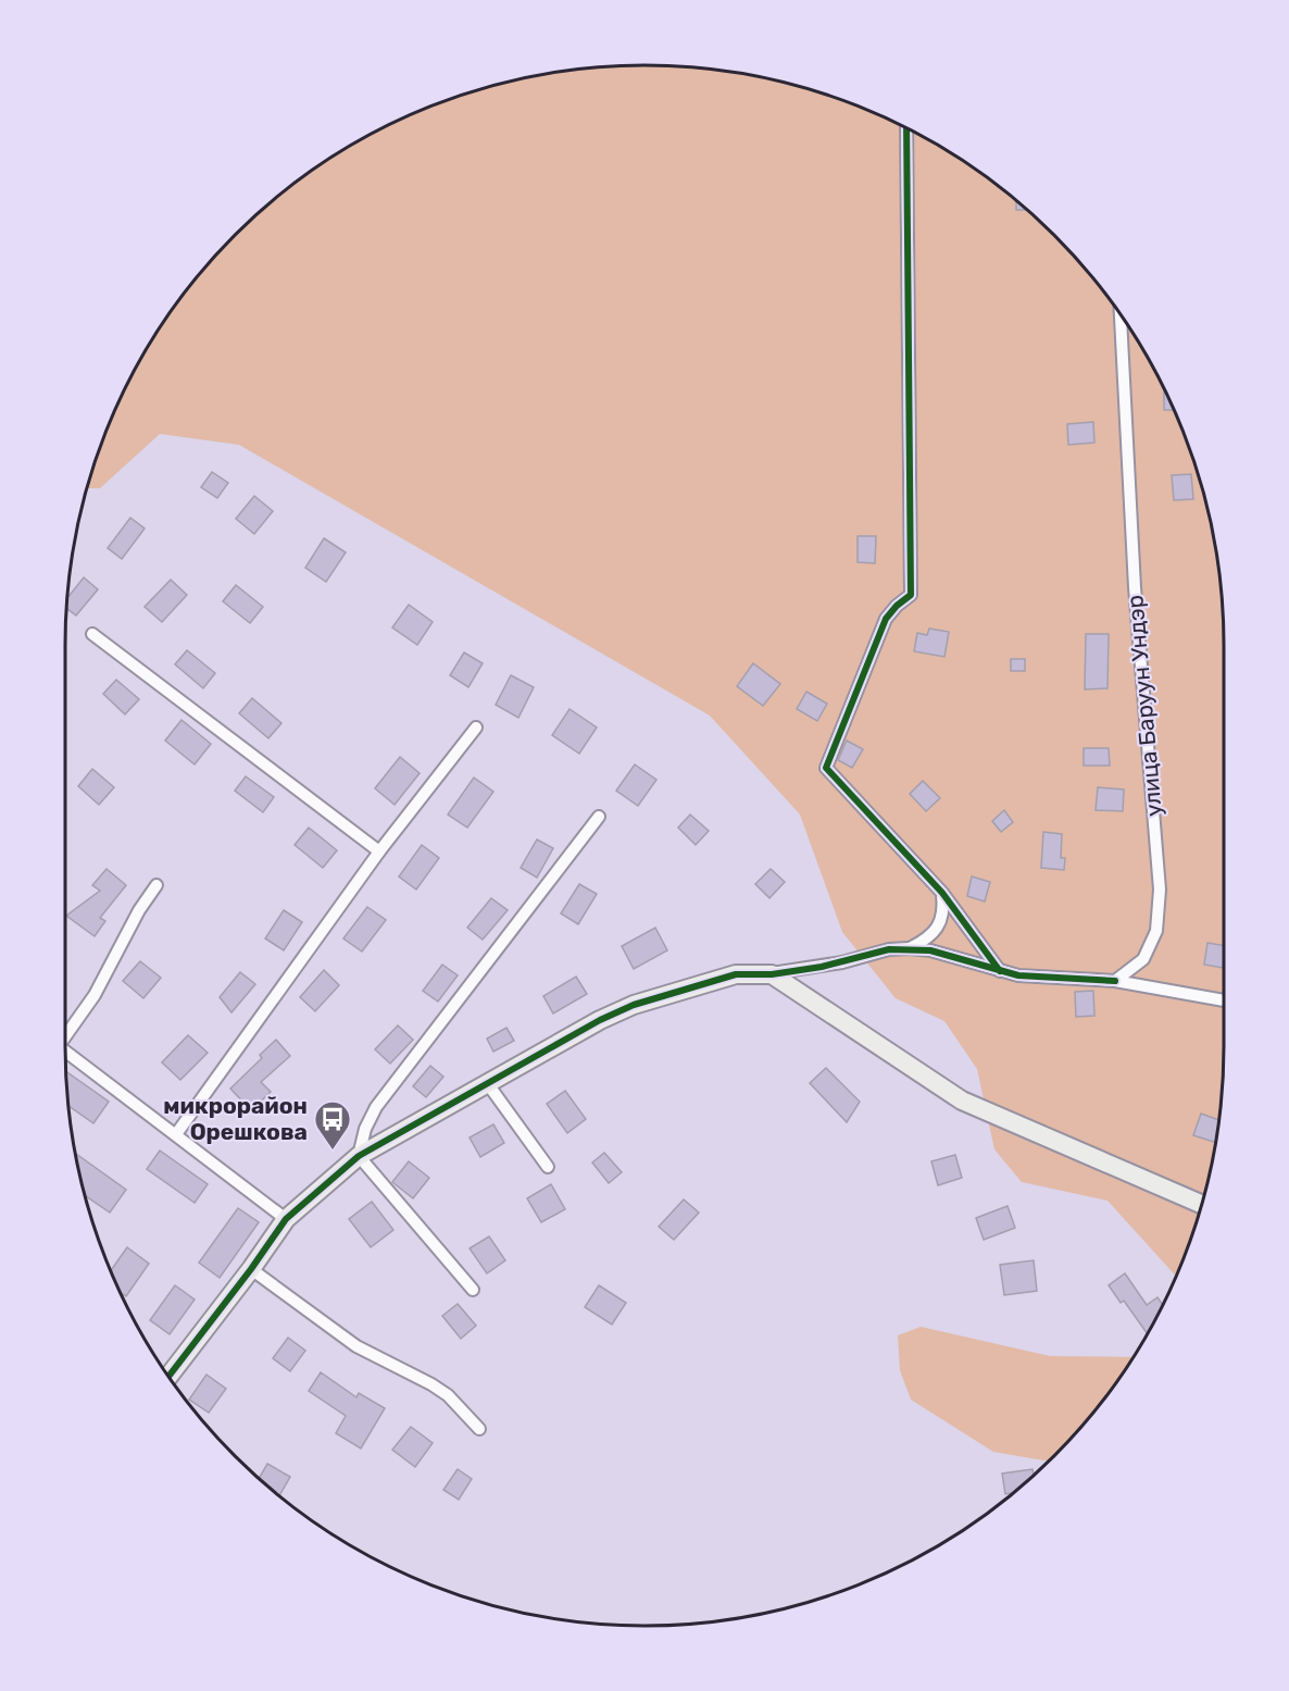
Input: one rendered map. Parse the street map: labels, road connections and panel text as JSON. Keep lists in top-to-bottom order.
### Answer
{
  "streets": {
    "street": ["улица Баруун Ундэр"]
  },
  "places": {
    "bus stop": ["микрорайон Орешкова"]
  }
}
